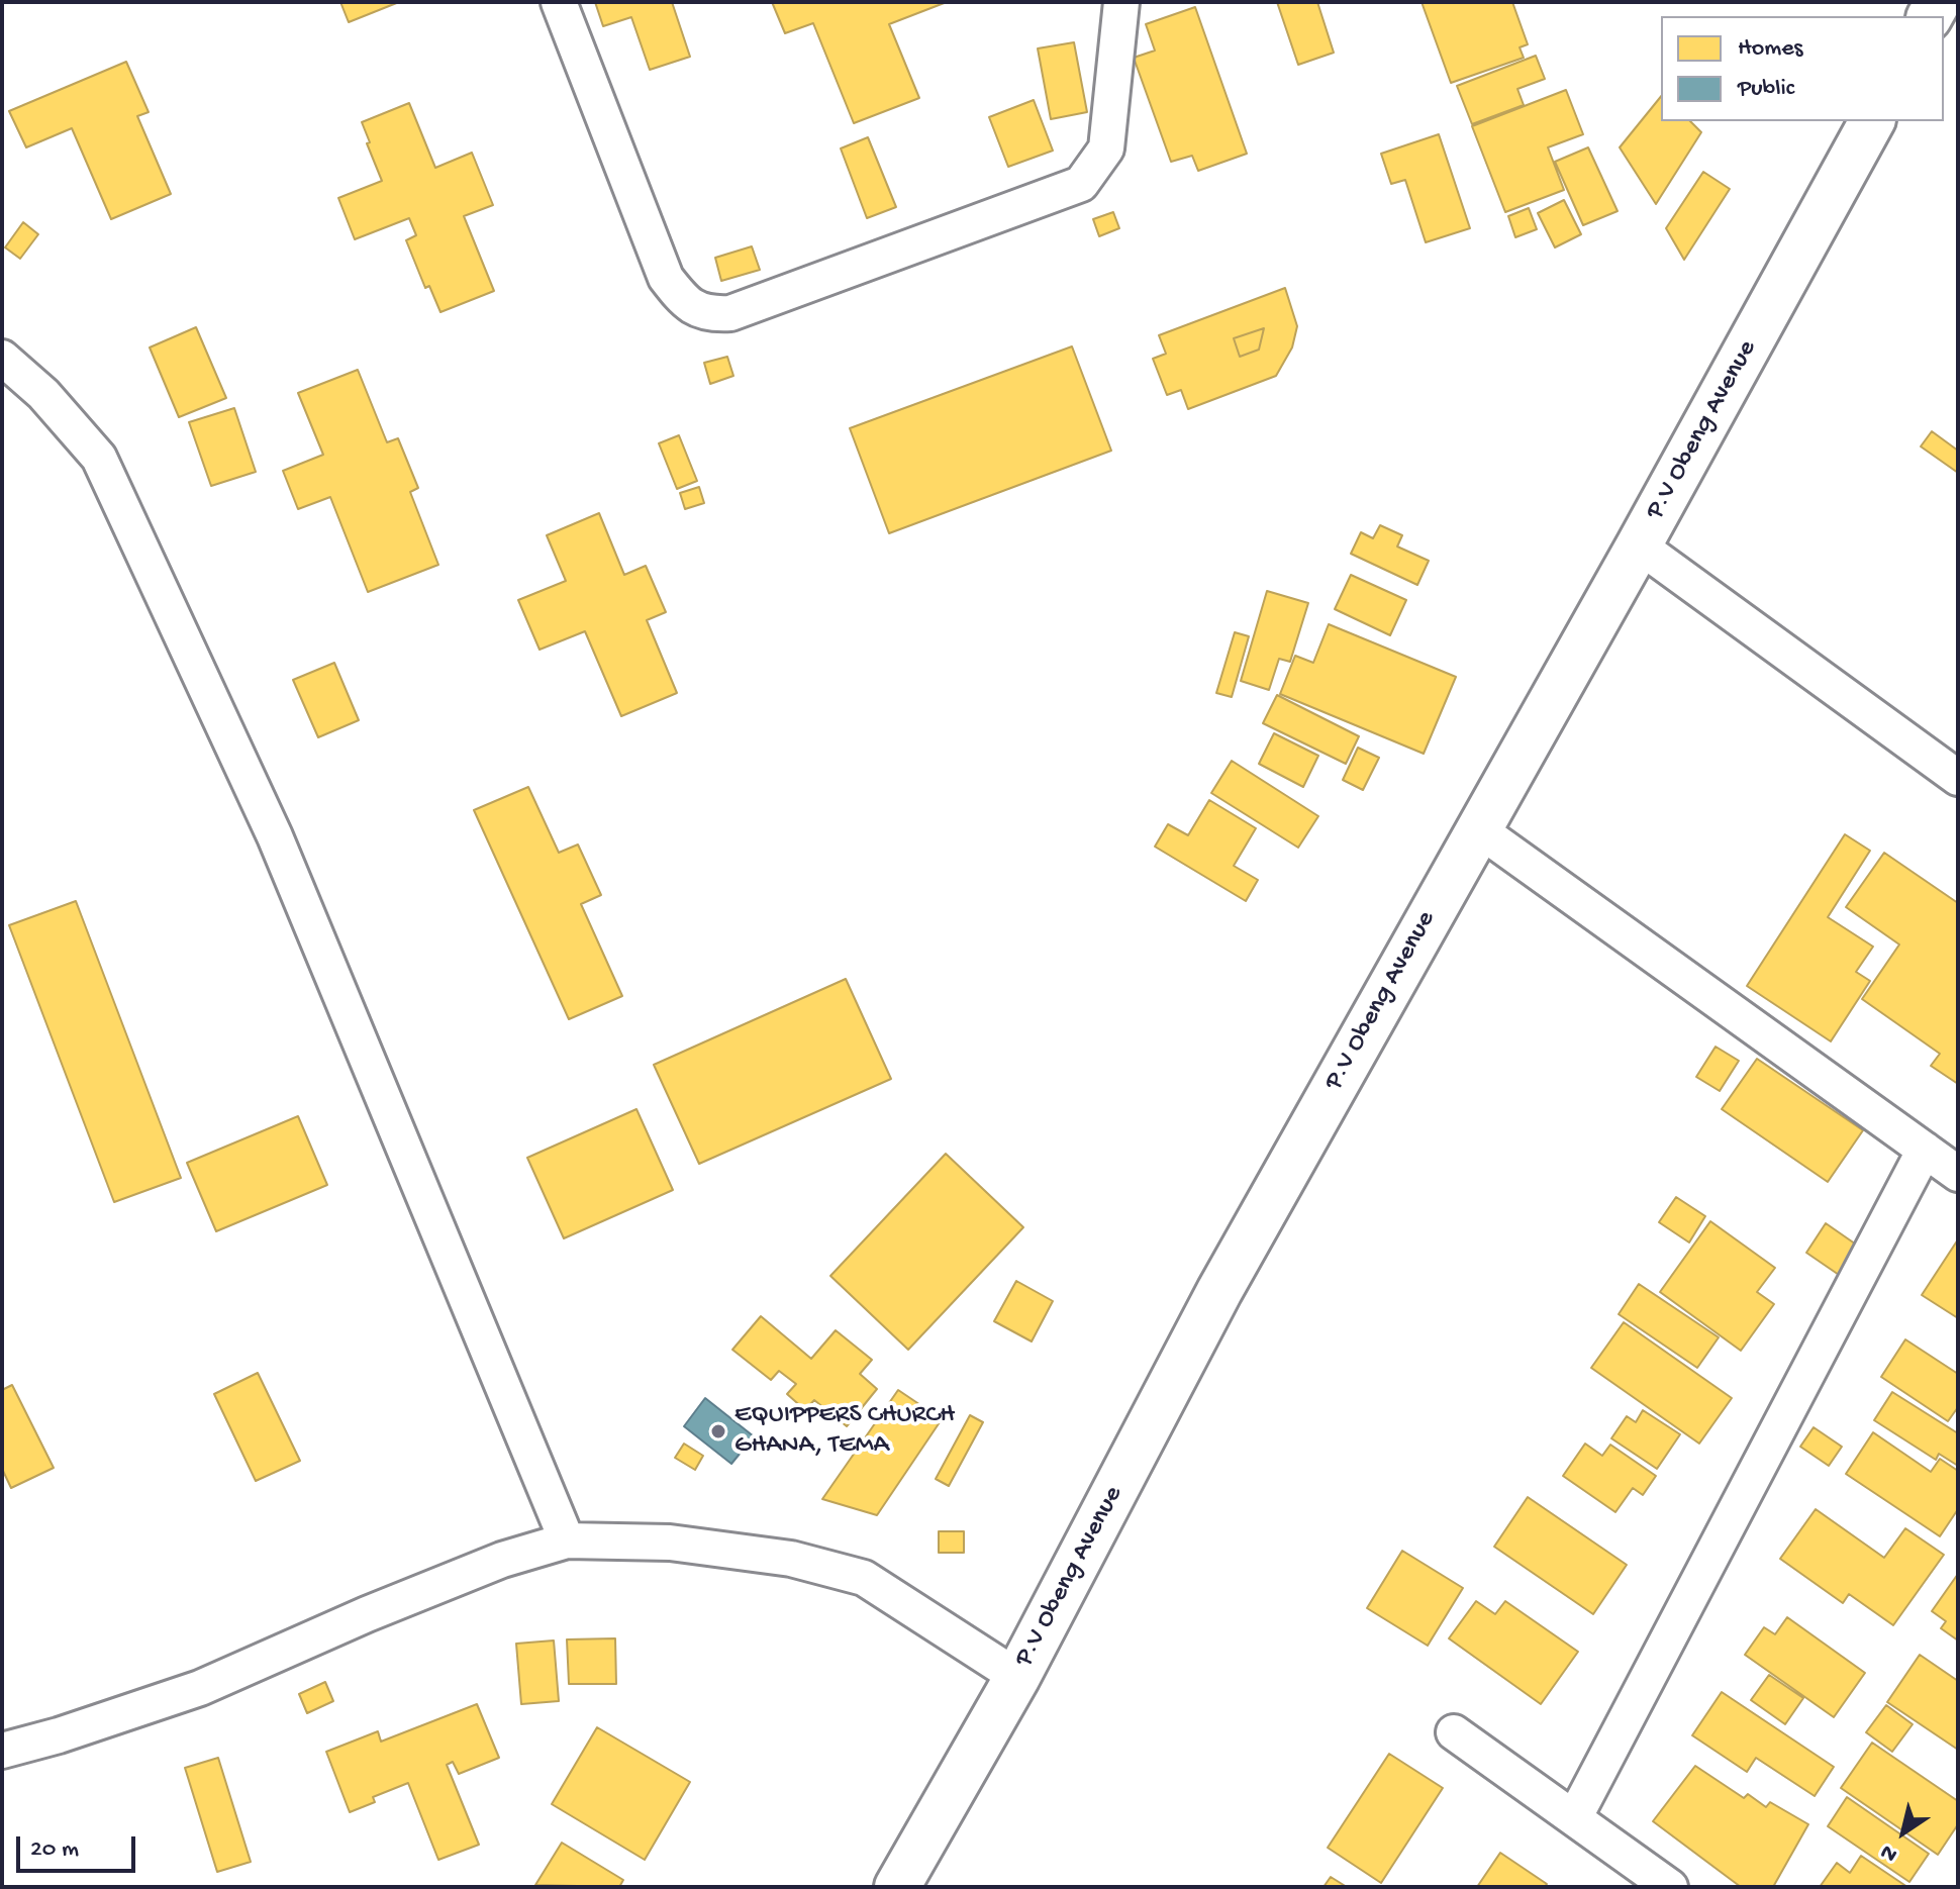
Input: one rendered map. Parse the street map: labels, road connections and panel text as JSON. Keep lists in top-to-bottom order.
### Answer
{
  "streets": {
    "main road": ["P.V Obeng Avenue"]
  },
  "places": ["EQUIPPERS CHURCH GHANA, TEMA"],
  "legend": ["Homes", "Public"],
  "scale_bar": "20 m",
  "north": "bottom left"
}
